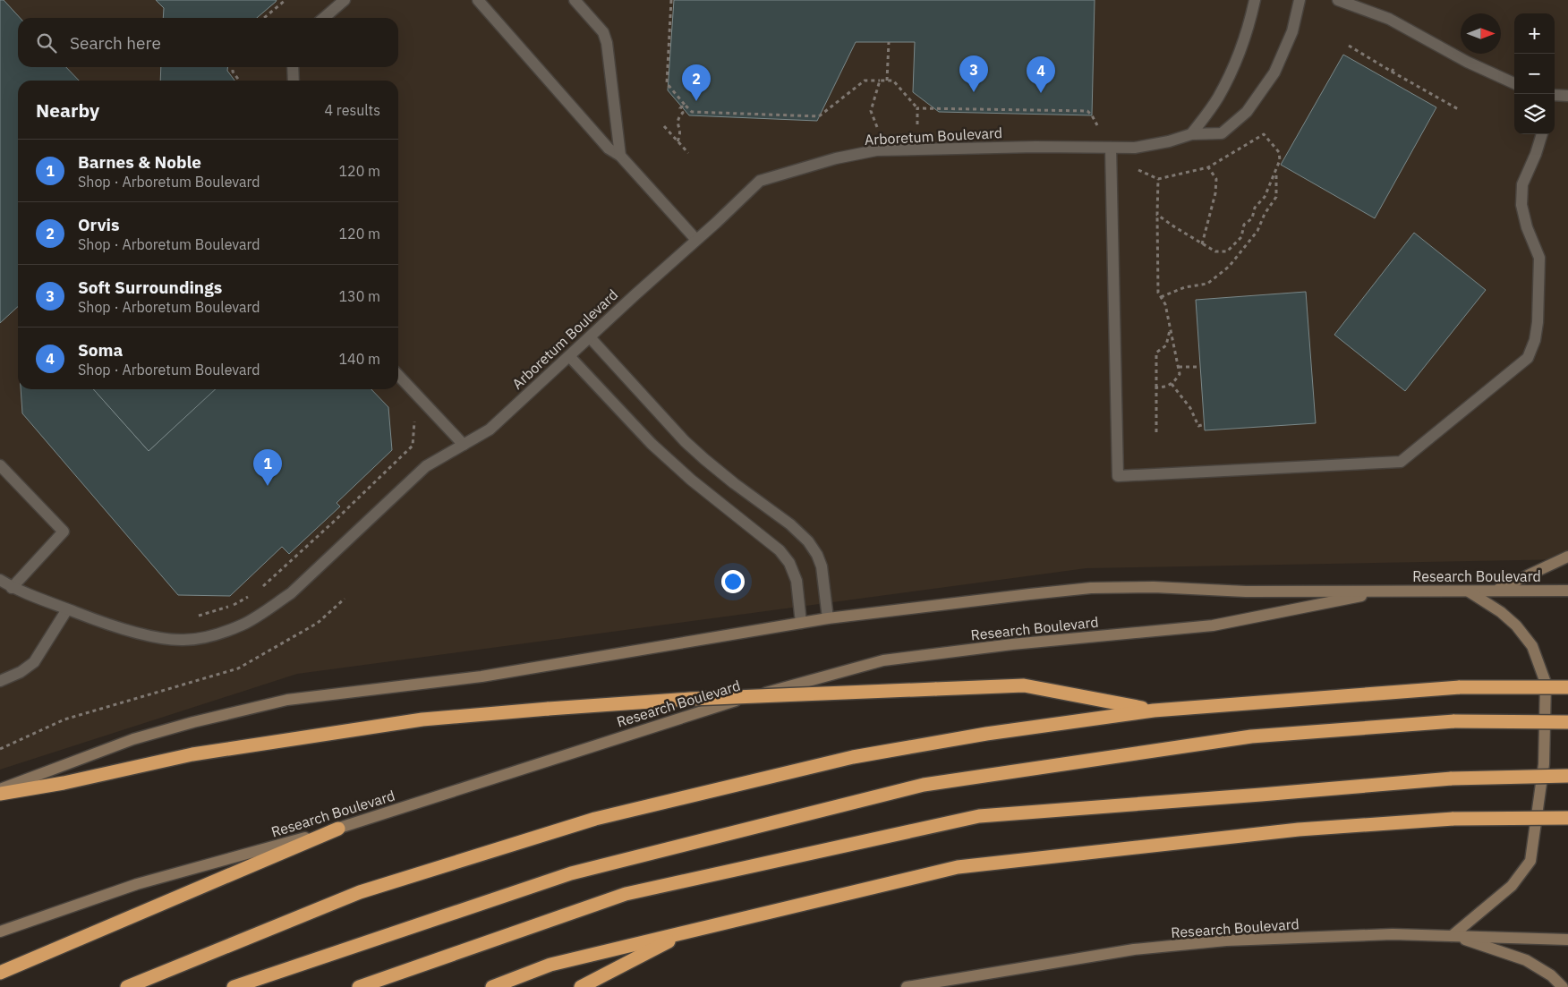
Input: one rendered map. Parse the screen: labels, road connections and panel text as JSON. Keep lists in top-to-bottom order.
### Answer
{
  "streets": {
    "main road": ["Research Boulevard"],
    "street": ["Arboretum Boulevard"]
  },
  "north": "right",
  "page": {
    "map_buttons": ["+", "−"],
    "search": "Search here",
    "pins": [
      "3",
      "4",
      "2",
      "1"
    ],
    "heading": ["Nearby", "4 results"],
    "list": [
      {
        "mark": "1",
        "name": "Barnes & Noble",
        "note": "Shop · Arboretum Boulevard",
        "value": "120 m"
      },
      {
        "mark": "2",
        "name": "Orvis",
        "note": "Shop · Arboretum Boulevard",
        "value": "120 m"
      },
      {
        "mark": "3",
        "name": "Soft Surroundings",
        "note": "Shop · Arboretum Boulevard",
        "value": "130 m"
      },
      {
        "mark": "4",
        "name": "Soma",
        "note": "Shop · Arboretum Boulevard",
        "value": "140 m"
      }
    ]
  }
}
